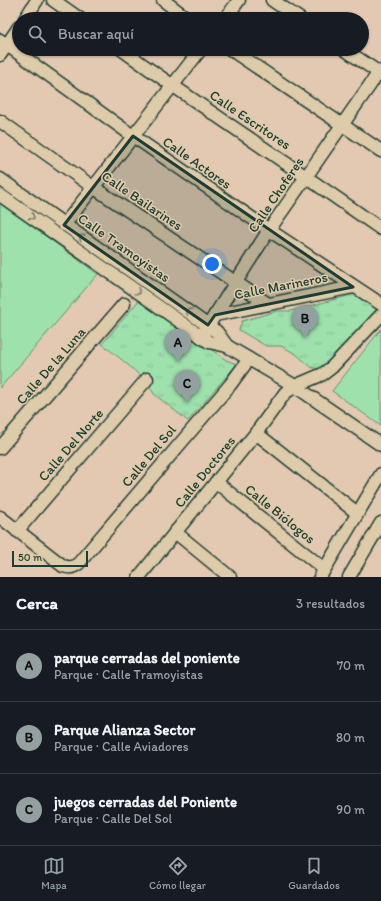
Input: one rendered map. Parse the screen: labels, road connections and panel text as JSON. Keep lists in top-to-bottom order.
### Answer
{
  "streets": {
    "street": [
      "Calle Escritores",
      "Calle Actores",
      "Calle Choferes",
      "Calle Bailarines",
      "Calle Tramoyistas",
      "Calle Marineros",
      "Calle De la Luna",
      "Calle Del Norte",
      "Calle Del Sol",
      "Calle Doctores",
      "Calle Biólogos"
    ]
  },
  "crossings": [
    ["Calle Escritores", "Calle Choferes"],
    ["Calle Actores", "Calle Choferes"],
    ["Calle Actores", "Calle Marineros"],
    ["Calle Choferes", "Calle Bailarines"],
    ["Calle Choferes", "Calle Tramoyistas"],
    ["Calle Choferes", "Calle Marineros"],
    ["Calle Bailarines", "Calle Marineros"],
    ["Calle Tramoyistas", "Calle Del Sol"],
    ["Calle Tramoyistas", "Calle Doctores"],
    ["Calle Del Norte", "Calle Del Sol"],
    ["Calle Doctores", "Calle Biólogos"]
  ],
  "scale_bar": "50 m",
  "page": {
    "search": "Buscar aquí",
    "pins": ["B", "A", "C"],
    "scale": "50 m",
    "heading": ["Cerca", "3 resultados"],
    "list": [
      {
        "mark": "A",
        "name": "parque cerradas del poniente",
        "note": "Parque · Calle Tramoyistas",
        "value": "70 m"
      },
      {
        "mark": "B",
        "name": "Parque Alianza Sector",
        "note": "Parque · Calle Aviadores",
        "value": "80 m"
      },
      {
        "mark": "C",
        "name": "juegos cerradas del Poniente",
        "note": "Parque · Calle Del Sol",
        "value": "90 m"
      }
    ],
    "nav": ["Mapa", "Cómo llegar", "Guardados"]
  }
}
